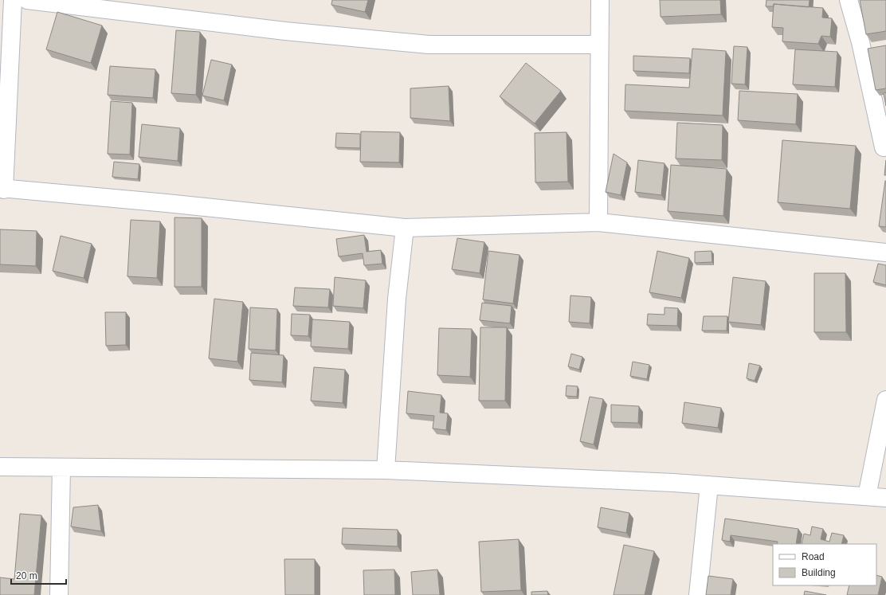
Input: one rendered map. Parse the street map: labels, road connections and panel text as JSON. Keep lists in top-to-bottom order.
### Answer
{
  "legend": ["Road", "Building"],
  "scale_bar": "20 m"
}
